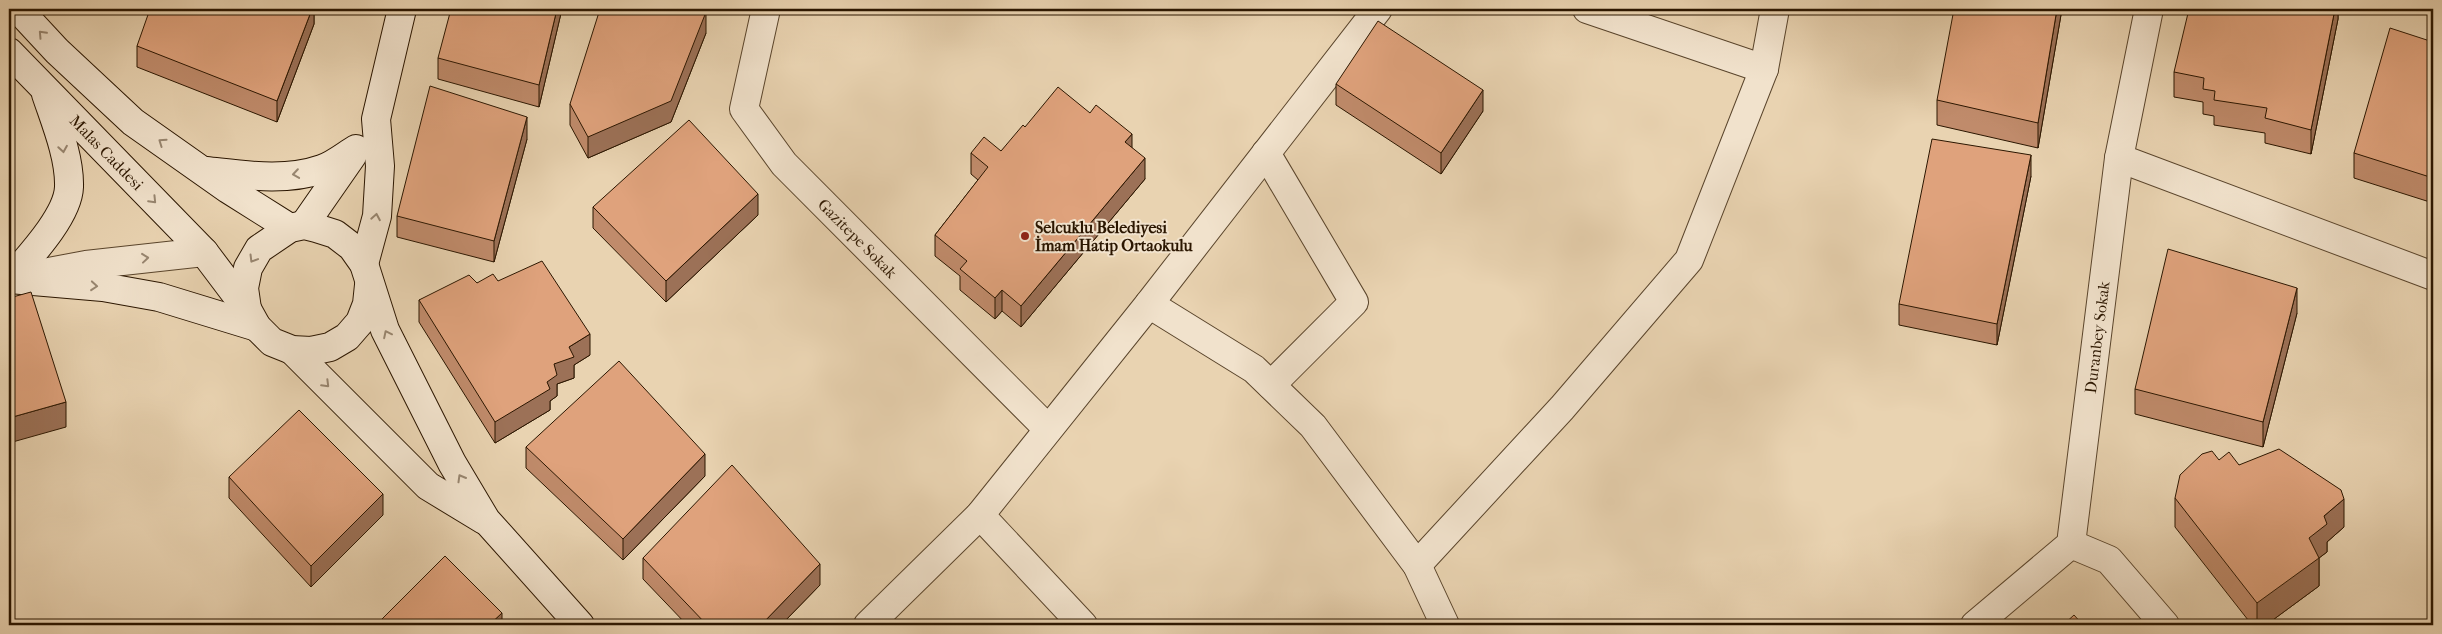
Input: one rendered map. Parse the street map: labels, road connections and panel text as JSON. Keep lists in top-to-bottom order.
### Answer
{
  "streets": {
    "street": ["Malas Caddesi", "Gazitepe Sokak", "Duranbey Sokak"]
  },
  "places": ["Selcuklu Belediyesi İmam Hatip Ortaokulu"]
}
